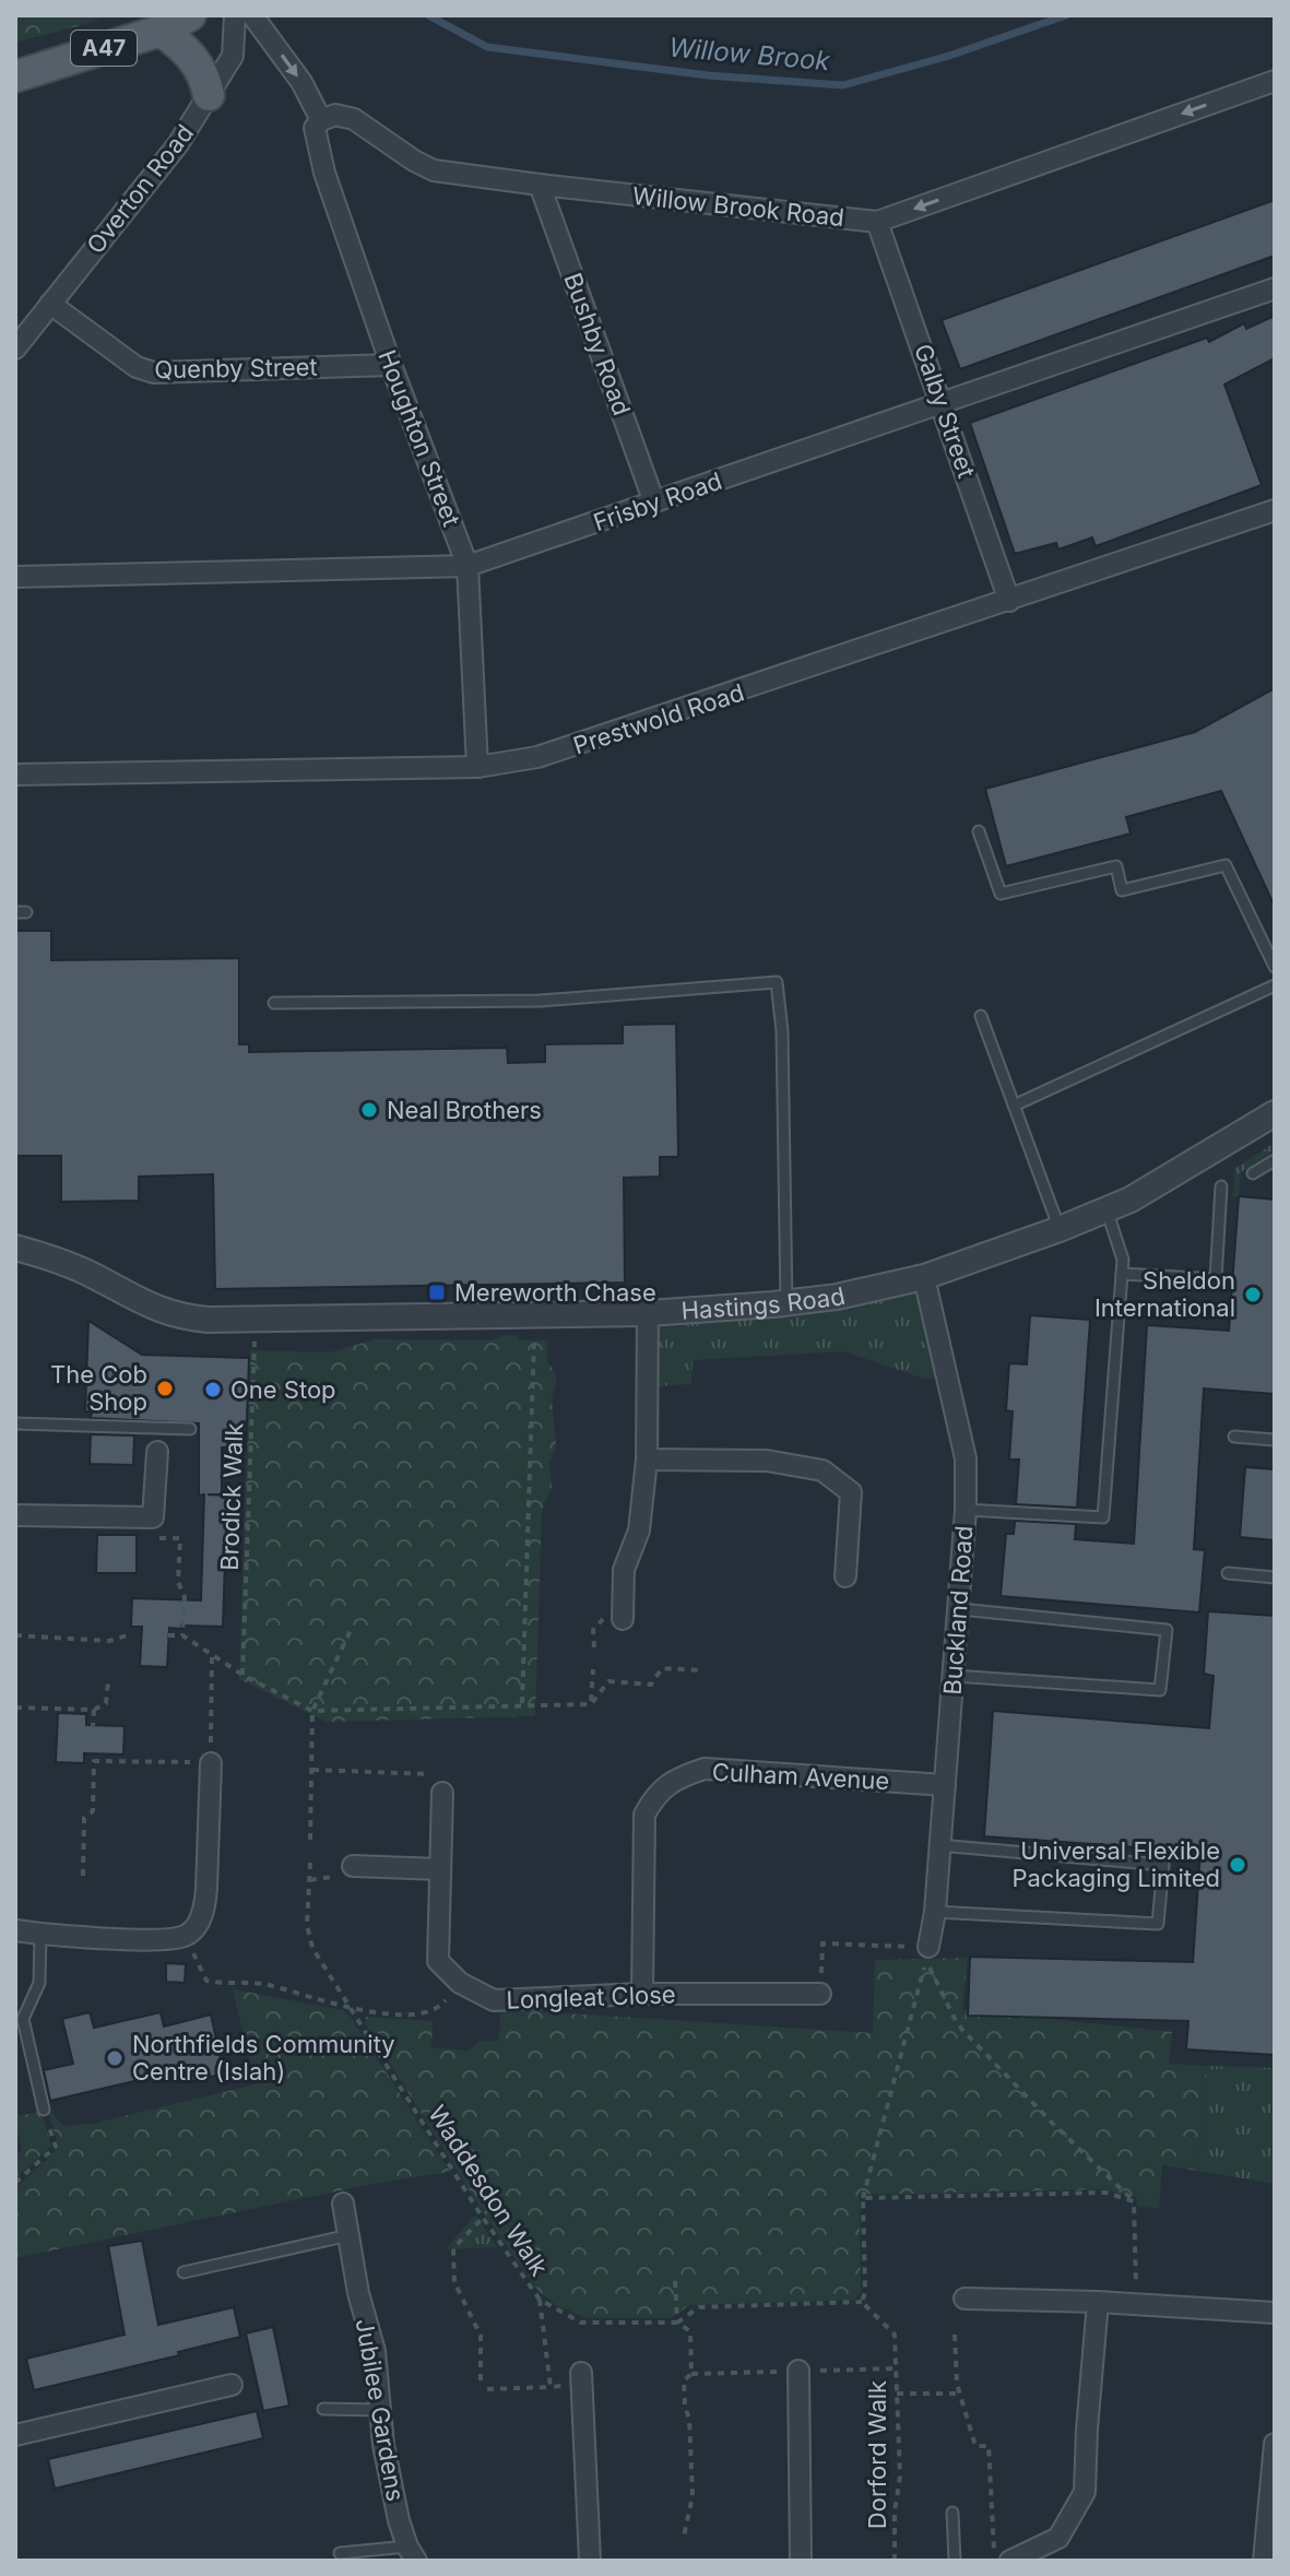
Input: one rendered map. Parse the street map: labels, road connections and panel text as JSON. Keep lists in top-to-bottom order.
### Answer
{
  "streets": {
    "main road": ["A47"],
    "street": [
      "Overton Road",
      "Willow Brook Road",
      "Bushby Road",
      "Quenby Street",
      "Galby Street",
      "Houghton Street",
      "Frisby Road",
      "Prestwold Road",
      "Hastings Road",
      "Buckland Road",
      "Culham Avenue",
      "Longleat Close",
      "Jubilee Gardens"
    ],
    "path": ["Brodick Walk", "Waddesdon Walk", "Dorford Walk"]
  },
  "crossings": [
    ["Overton Road", "Quenby Street"],
    ["Willow Brook Road", "Bushby Road"],
    ["Willow Brook Road", "Galby Street"],
    ["Willow Brook Road", "Houghton Street"],
    ["Bushby Road", "Frisby Road"],
    ["Quenby Street", "Houghton Street"],
    ["Galby Street", "Frisby Road"],
    ["Galby Street", "Prestwold Road"],
    ["Houghton Street", "Frisby Road"],
    ["Houghton Street", "Prestwold Road"],
    ["Hastings Road", "Brodick Walk"],
    ["Hastings Road", "Buckland Road"],
    ["Buckland Road", "Culham Avenue"],
    ["Culham Avenue", "Longleat Close"]
  ],
  "one_way": ["Willow Brook Road"],
  "water": ["Willow Brook"],
  "places": {
    "other": [
      "Neal Brothers",
      "Sheldon International",
      "The Cob Shop",
      "One Stop",
      "Universal Flexible Packaging Limited",
      "Northfields Community Centre (Islah)"
    ],
    "transit": ["Mereworth Chase"]
  }
}
